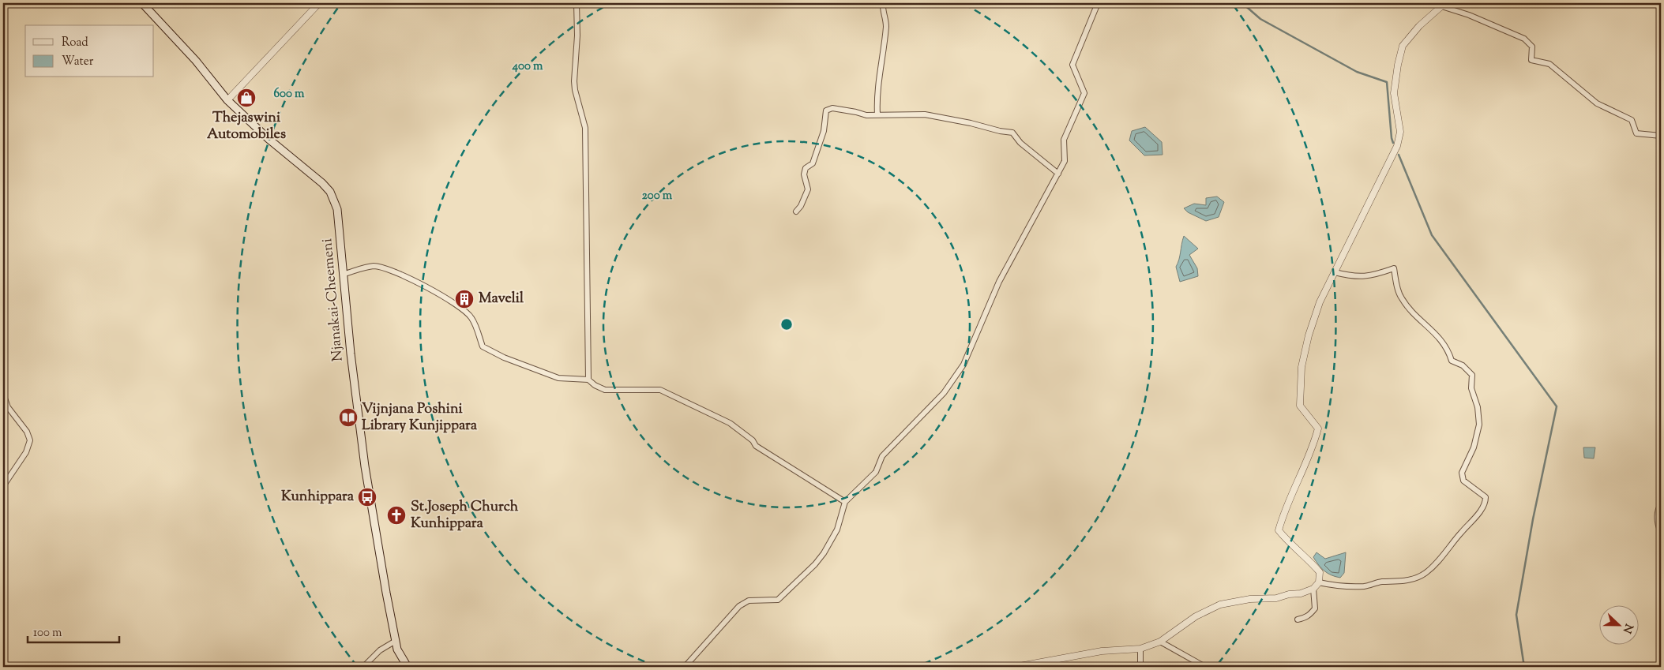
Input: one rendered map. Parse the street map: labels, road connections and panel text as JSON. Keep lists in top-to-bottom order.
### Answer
{
  "streets": {
    "main road": ["Njanakai-Cheemeni"]
  },
  "places": {
    "shop": ["Thejaswini Automobiles"],
    "building": ["Mavelil"],
    "library": ["Vijnjana Poshini Library Kunjippara"],
    "bus stop": ["Kunhippara"],
    "church": ["St.Joseph Church Kunhippara"]
  },
  "legend": ["Road", "Water"],
  "scale_bar": "100 m",
  "north": "right",
  "rings": ["400 m", "600 m", "200 m"]
}
